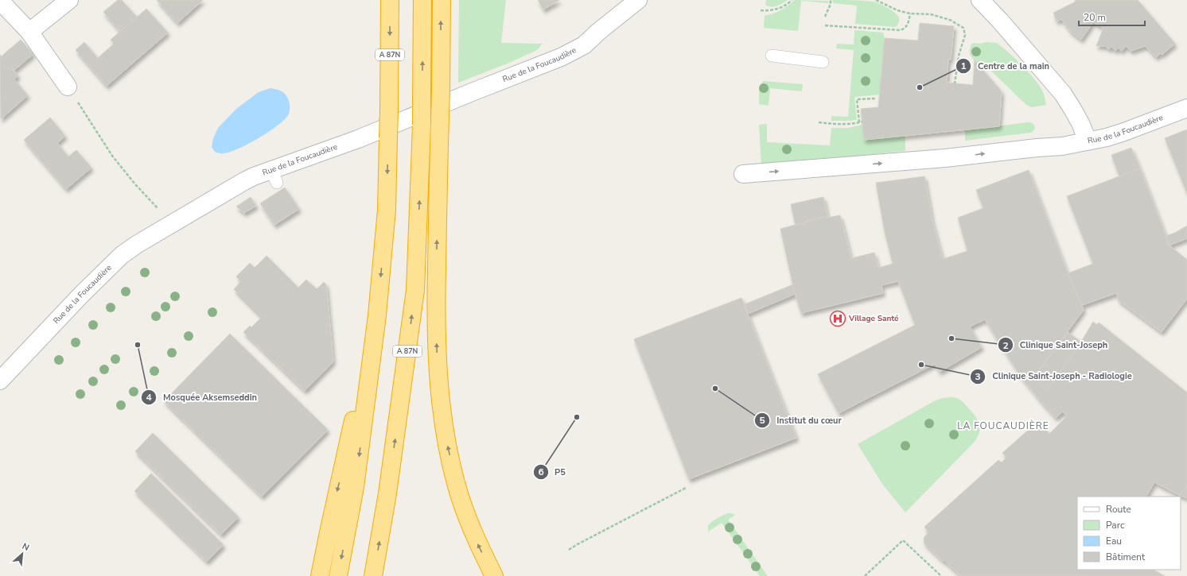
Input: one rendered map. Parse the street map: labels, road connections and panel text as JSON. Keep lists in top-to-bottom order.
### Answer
{
  "streets": {
    "highway": ["A 87N"],
    "street": ["Rue de la Foucaudière"]
  },
  "districts": ["LA FOUCAUDIÈRE"],
  "places": {
    "other": [
      "Centre de la main",
      "Clinique Saint-Joseph",
      "Mosquée Aksemseddin",
      "Clinique Saint-Joseph - Radiologie",
      "Institut du cœur",
      "P5"
    ],
    "hospital": ["Village Santé"]
  },
  "legend": [
    "Route",
    "Parc",
    "Eau",
    "Bâtiment"
  ],
  "scale_bar": "20 m",
  "north": "top right"
}
